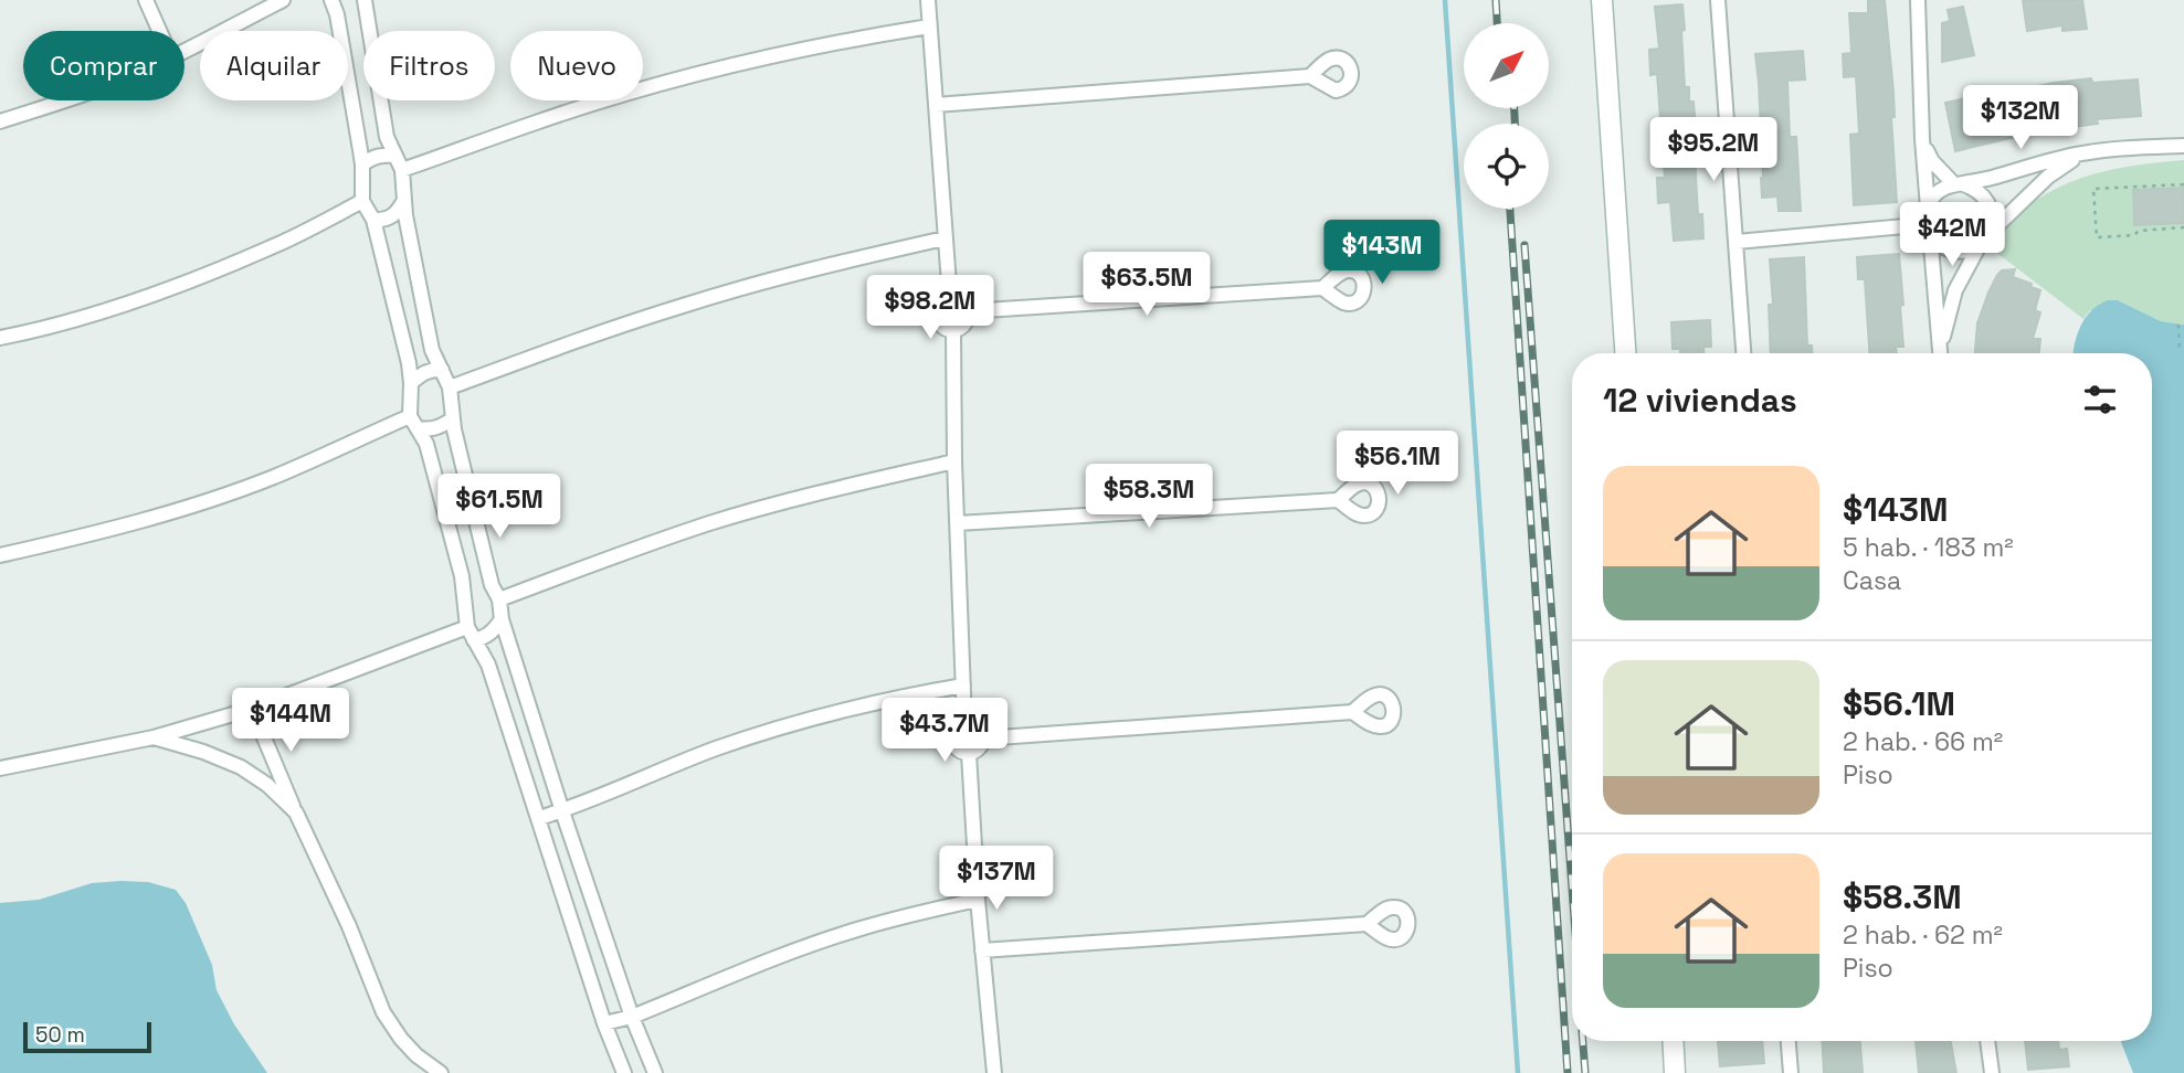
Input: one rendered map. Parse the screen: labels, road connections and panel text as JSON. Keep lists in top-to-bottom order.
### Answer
{
  "scale_bar": "50 m",
  "north": "top right",
  "page": {
    "chip": [
      "Comprar",
      "Alquilar",
      "Filtros",
      "Nuevo"
    ],
    "price": [
      "$132M",
      "$95.2M",
      "$42M",
      "$143M",
      "$63.5M",
      "$98.2M",
      "$56.1M",
      "$58.3M",
      "$61.5M",
      "$144M",
      "$43.7M",
      "$137M"
    ],
    "heading": "12 viviendas",
    "list": [
      {
        "name": "$143M",
        "note": "5 hab. · 183 m² · Casa"
      },
      {
        "name": "$56.1M",
        "note": "2 hab. · 66 m² · Piso"
      },
      {
        "name": "$58.3M",
        "note": "2 hab. · 62 m² · Piso"
      }
    ],
    "scale": "50 m"
  }
}
